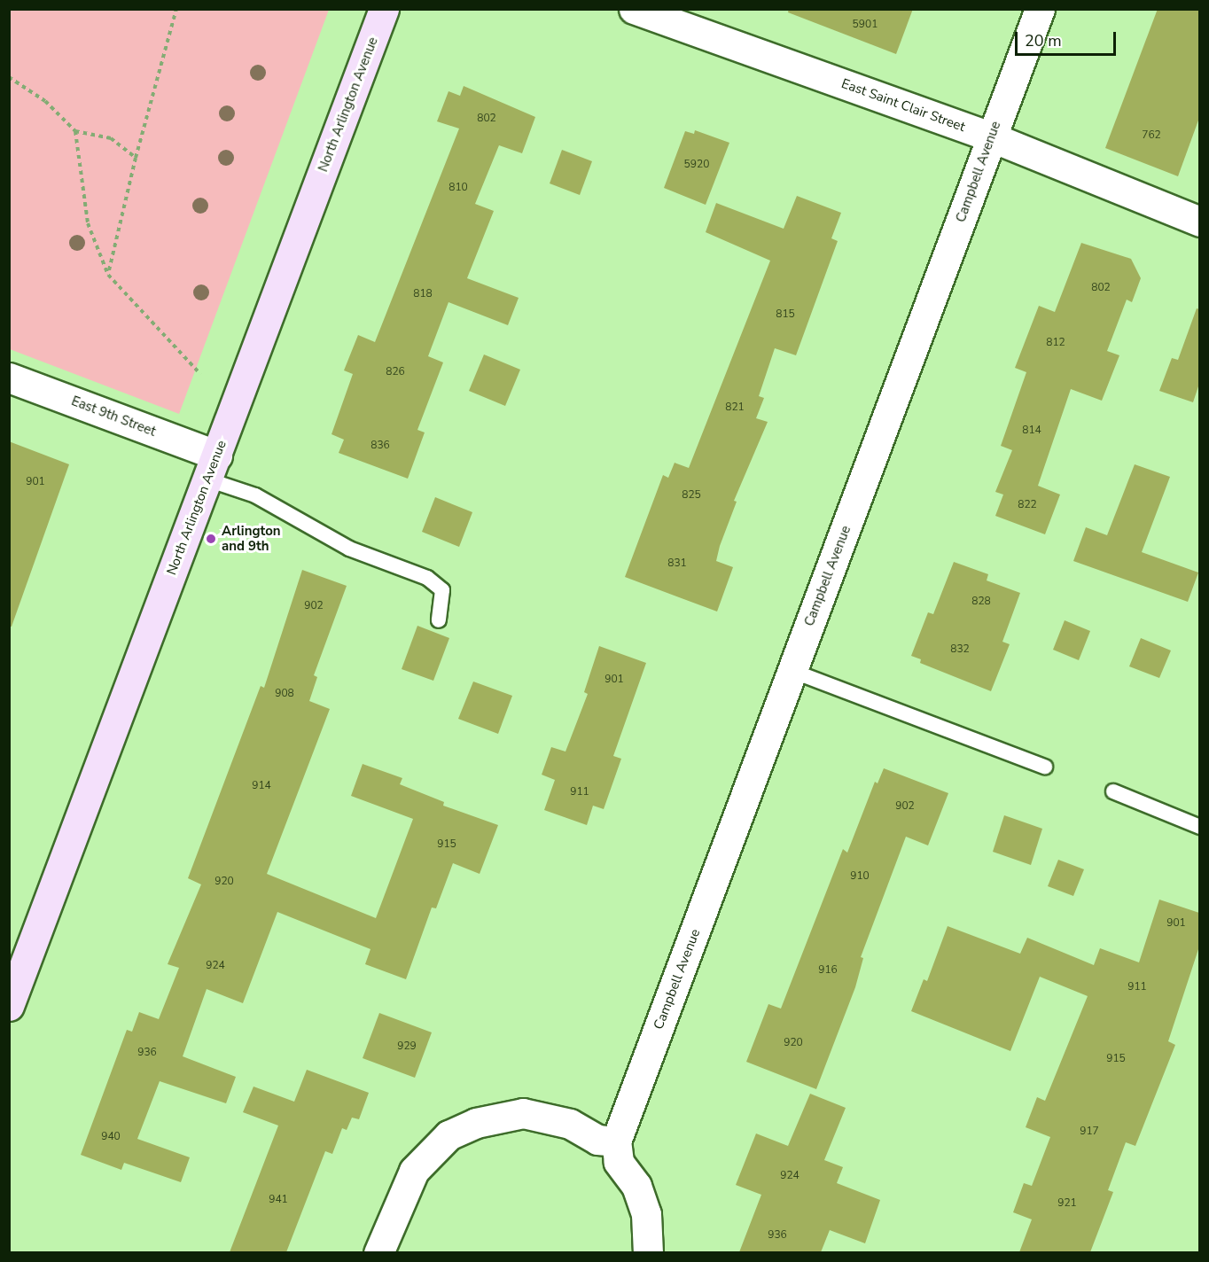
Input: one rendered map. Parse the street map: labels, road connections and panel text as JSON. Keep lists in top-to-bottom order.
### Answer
{
  "streets": {
    "main road": ["North Arlington Avenue"],
    "street": ["East Saint Clair Street", "Campbell Avenue", "East 9th Street"]
  },
  "crossings": [
    ["North Arlington Avenue", "East 9th Street"],
    ["East Saint Clair Street", "Campbell Avenue"]
  ],
  "places": ["Arlington and 9th"],
  "house_numbers": [
    "5901",
    "802",
    "762",
    "5920",
    "810",
    "802",
    "818",
    "815",
    "812",
    "826",
    "821",
    "814",
    "836",
    "901",
    "825",
    "822",
    "831",
    "828",
    "902",
    "832",
    "901",
    "908",
    "914",
    "911",
    "902",
    "915",
    "910",
    "920",
    "901",
    "924",
    "916",
    "911",
    "920",
    "929",
    "936",
    "915",
    "917",
    "940",
    "924",
    "941",
    "921",
    "936"
  ],
  "scale_bar": "20 m"
}
